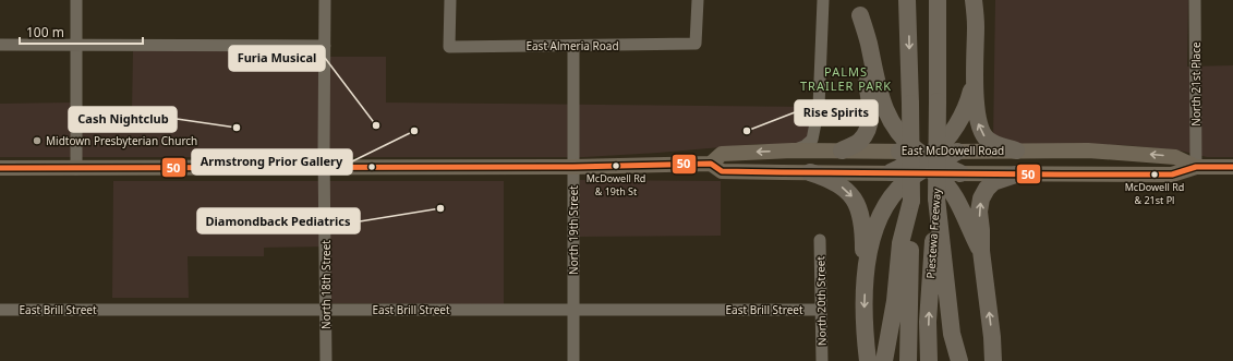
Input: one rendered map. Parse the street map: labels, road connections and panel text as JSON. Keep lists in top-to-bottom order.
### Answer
{
  "streets": {
    "highway": ["Piestewa Freeway"],
    "main road": ["East McDowell Road"],
    "street": [
      "East Almeria Road",
      "North 21st Place",
      "North 19th Street",
      "North 18th Street",
      "North 20th Street",
      "East Brill Street"
    ]
  },
  "crossings": [
    ["East Almeria Road", "North 19th Street"],
    ["North 21st Place", "East McDowell Road"],
    ["East McDowell Road", "North 19th Street"],
    ["East McDowell Road", "North 18th Street"],
    ["North 19th Street", "East Brill Street"],
    ["North 18th Street", "East Brill Street"],
    ["North 20th Street", "East Brill Street"]
  ],
  "districts": ["PALMS TRAILER PARK"],
  "places": [
    "Furia Musical",
    "Cash Nightclub",
    "Armstrong Prior Gallery",
    "Rise Spirits",
    "Midtown Presbyterian Church",
    "McDowell Rd & 19th St",
    "McDowell Rd & 21st Pl",
    "Diamondback Pediatrics"
  ],
  "lines": ["transit line 50"],
  "scale_bar": "100 m"
}
